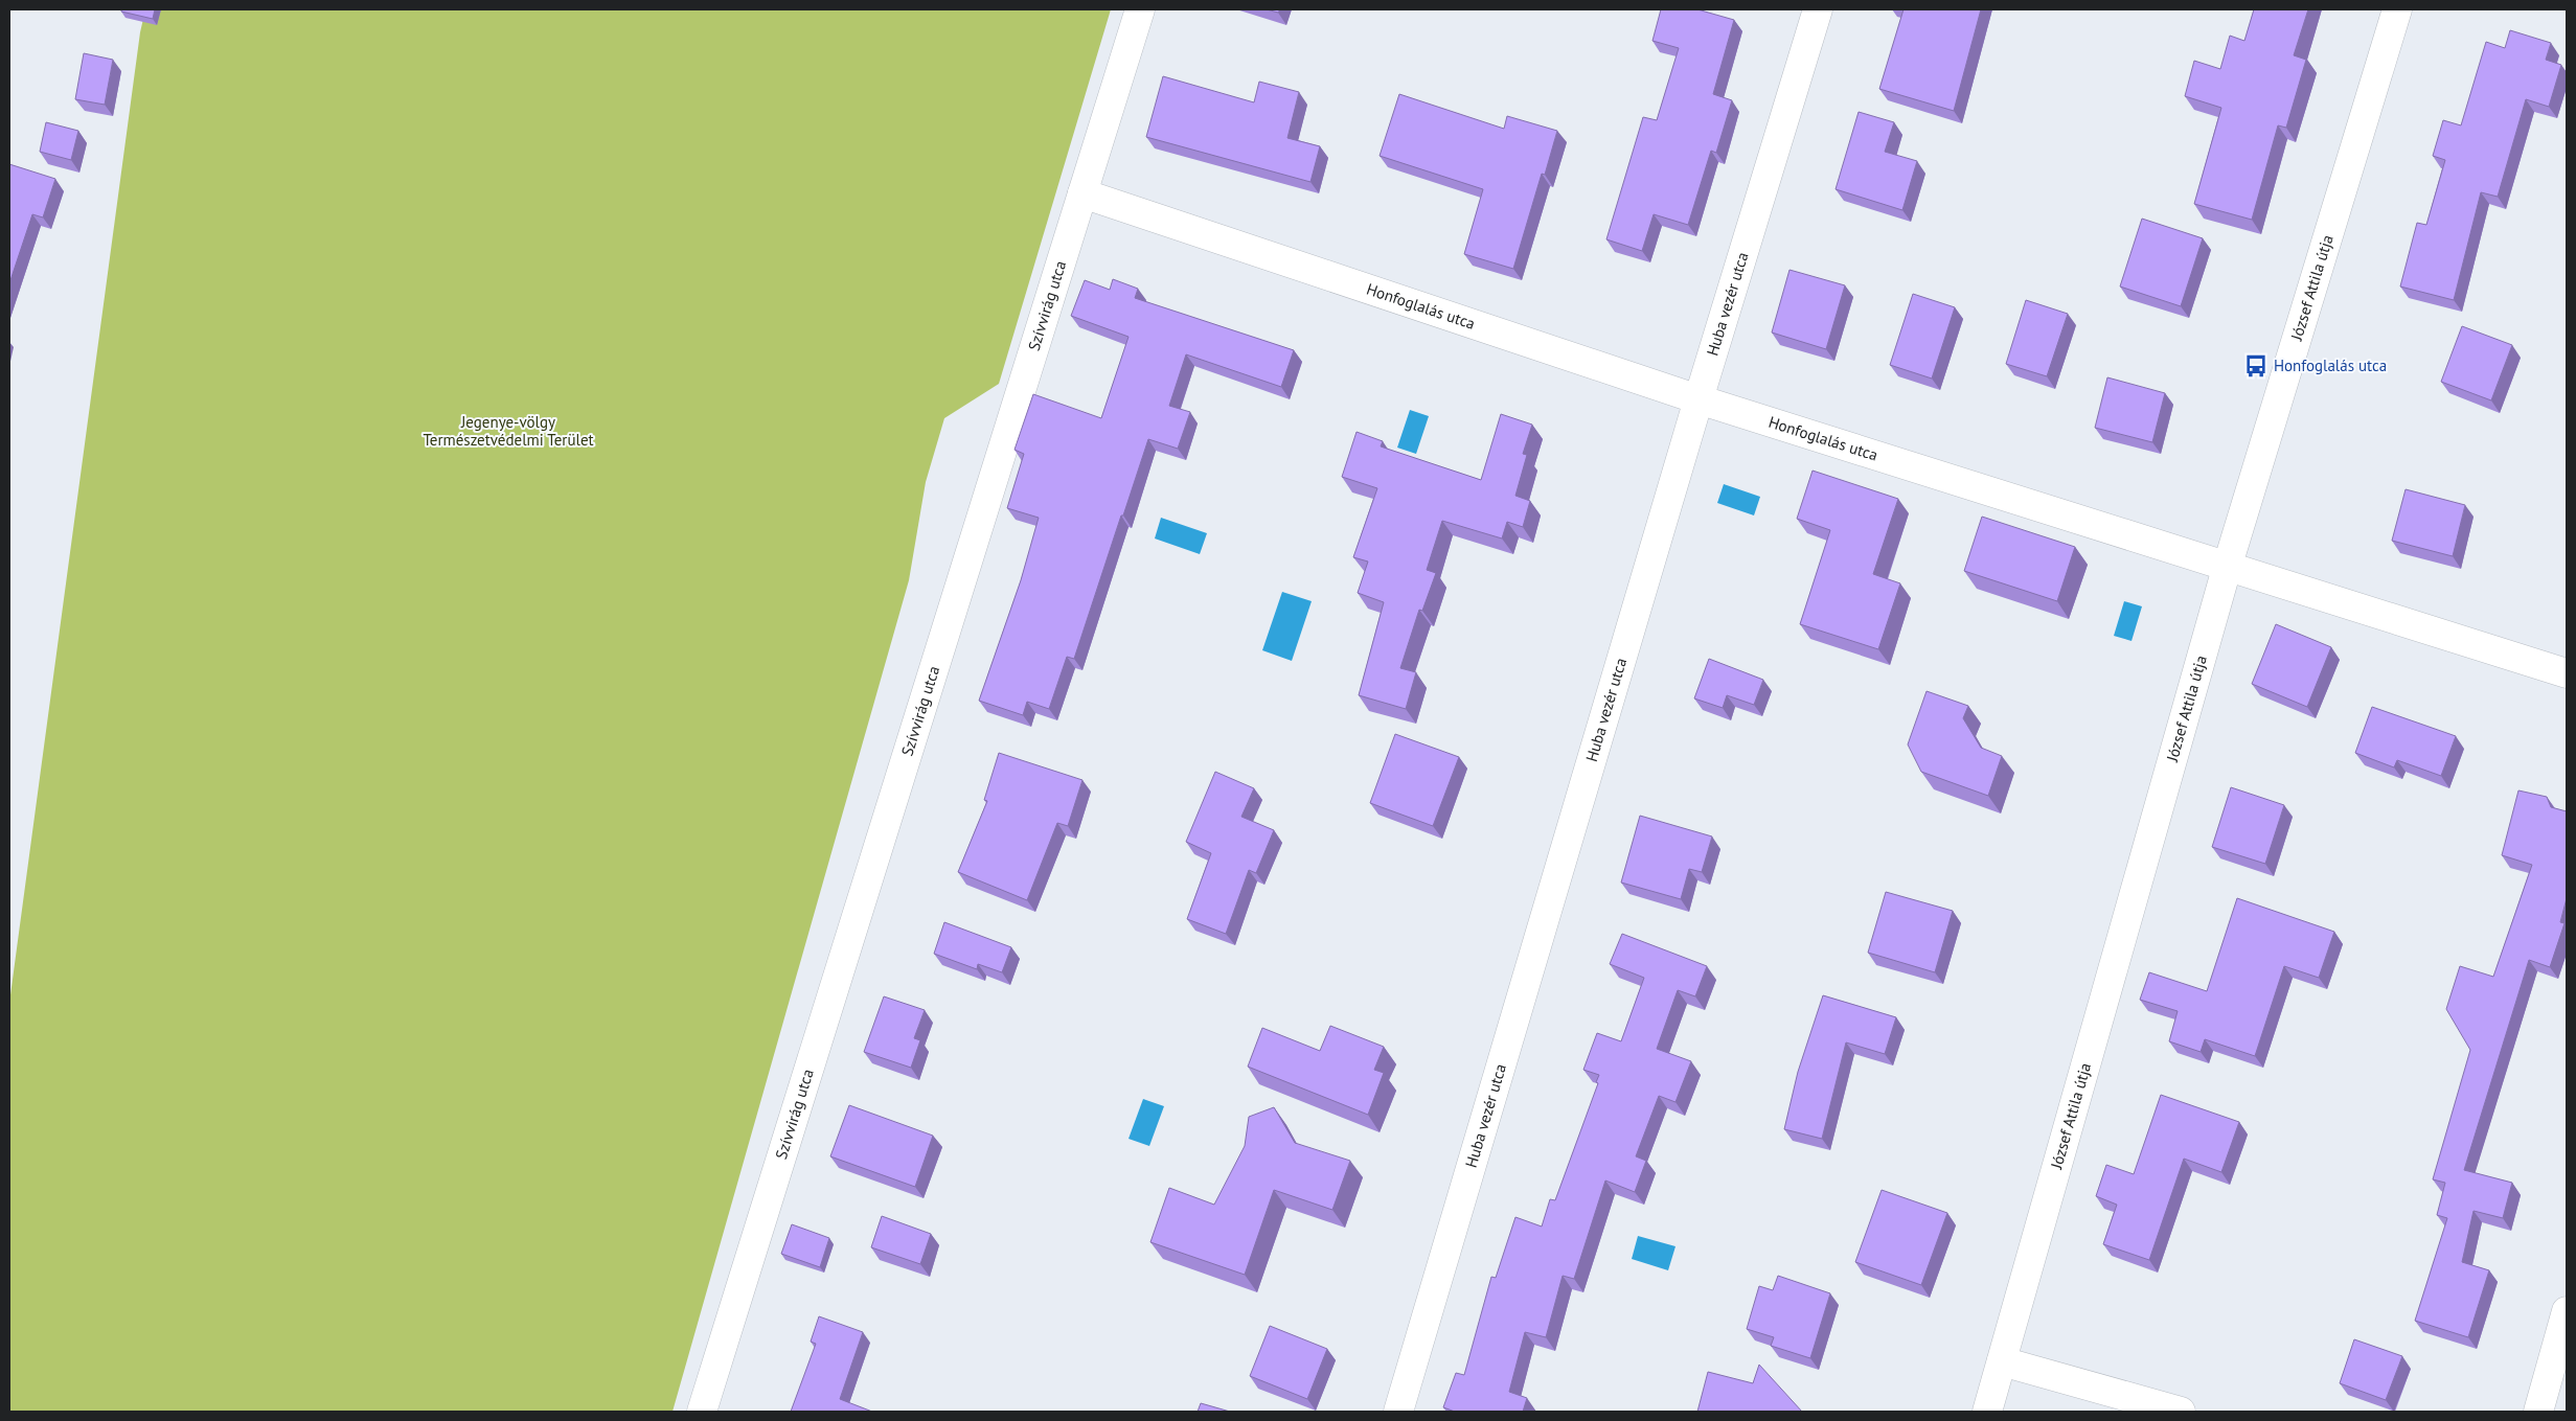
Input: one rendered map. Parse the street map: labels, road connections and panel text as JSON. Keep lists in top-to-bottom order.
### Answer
{
  "streets": {
    "street": [
      "József Attila útja",
      "Huba vezér utca",
      "Szívvirág utca",
      "Honfoglalás utca"
    ]
  },
  "crossings": [
    ["József Attila útja", "Honfoglalás utca"],
    ["Huba vezér utca", "Honfoglalás utca"],
    ["Szívvirág utca", "Honfoglalás utca"]
  ],
  "parks": ["Jegenye-völgy Természetvédelmi Terület"],
  "places": {
    "bus stop": ["Honfoglalás utca"]
  }
}
